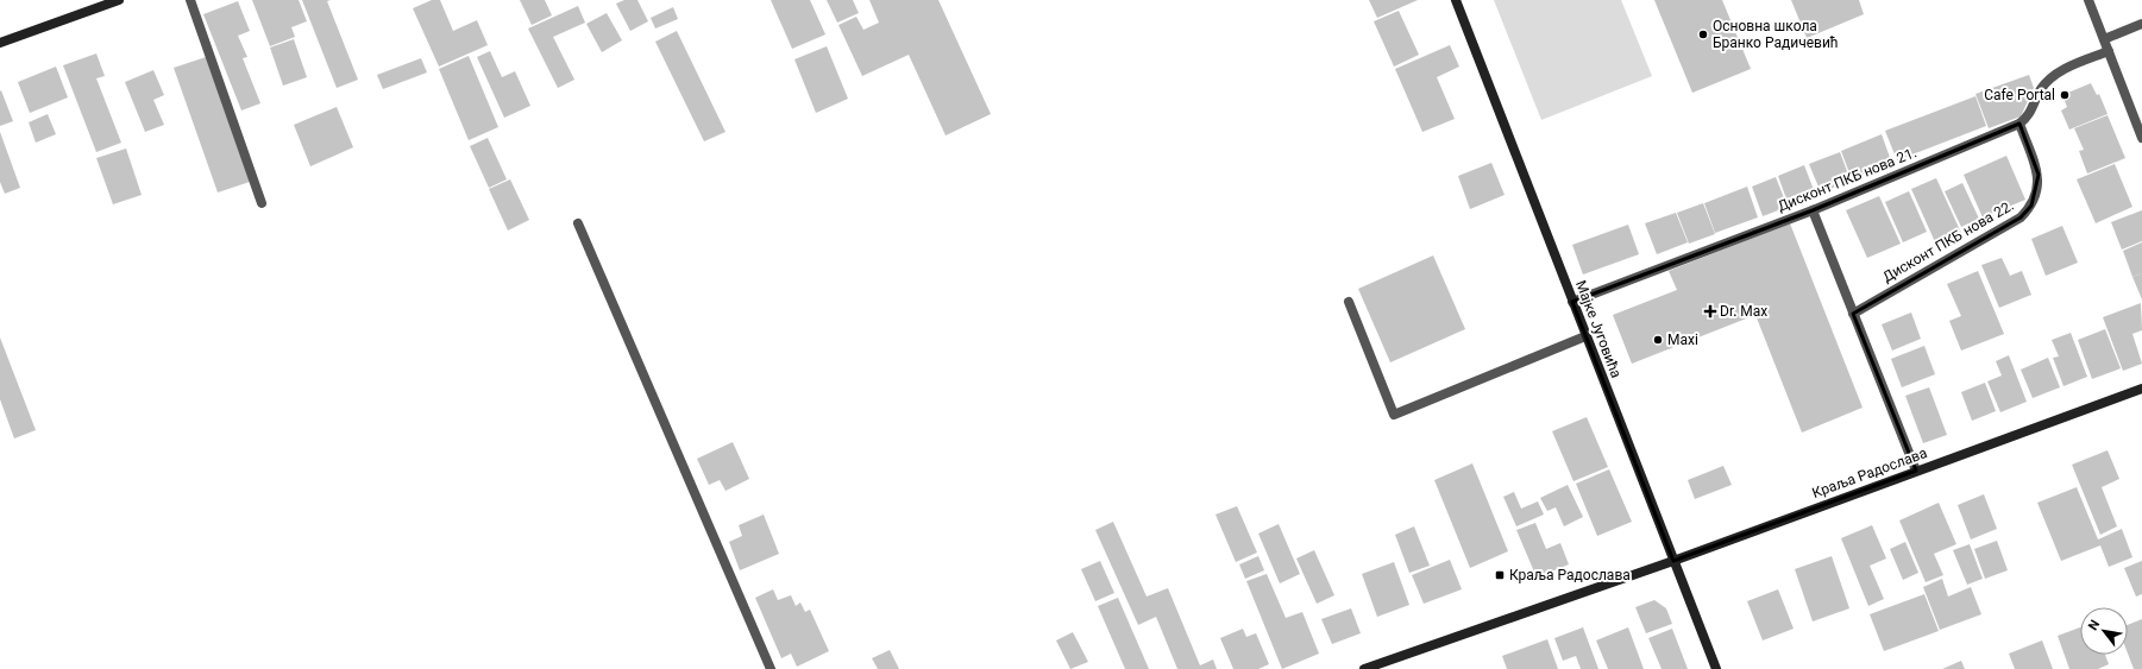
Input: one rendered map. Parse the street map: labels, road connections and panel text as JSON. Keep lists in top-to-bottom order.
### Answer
{
  "streets": {
    "street": [
      "Дисконт ПКБ нова 21.",
      "Дисконт ПКБ нова 22.",
      "Мајке Југовића",
      "Краља Радослава"
    ]
  },
  "crossings": [
    ["Дисконт ПКБ нова 21.", "Дисконт ПКБ нова 22."],
    ["Дисконт ПКБ нова 21.", "Мајке Југовића"],
    ["Мајке Југовића", "Краља Радослава"]
  ],
  "places": {
    "other": ["Основна школа Бранко Радичевић", "Cafe Portal", "Maxi"],
    "health": ["Dr. Max"],
    "transit": ["Краља Радослава"]
  },
  "north": "top left"
}
